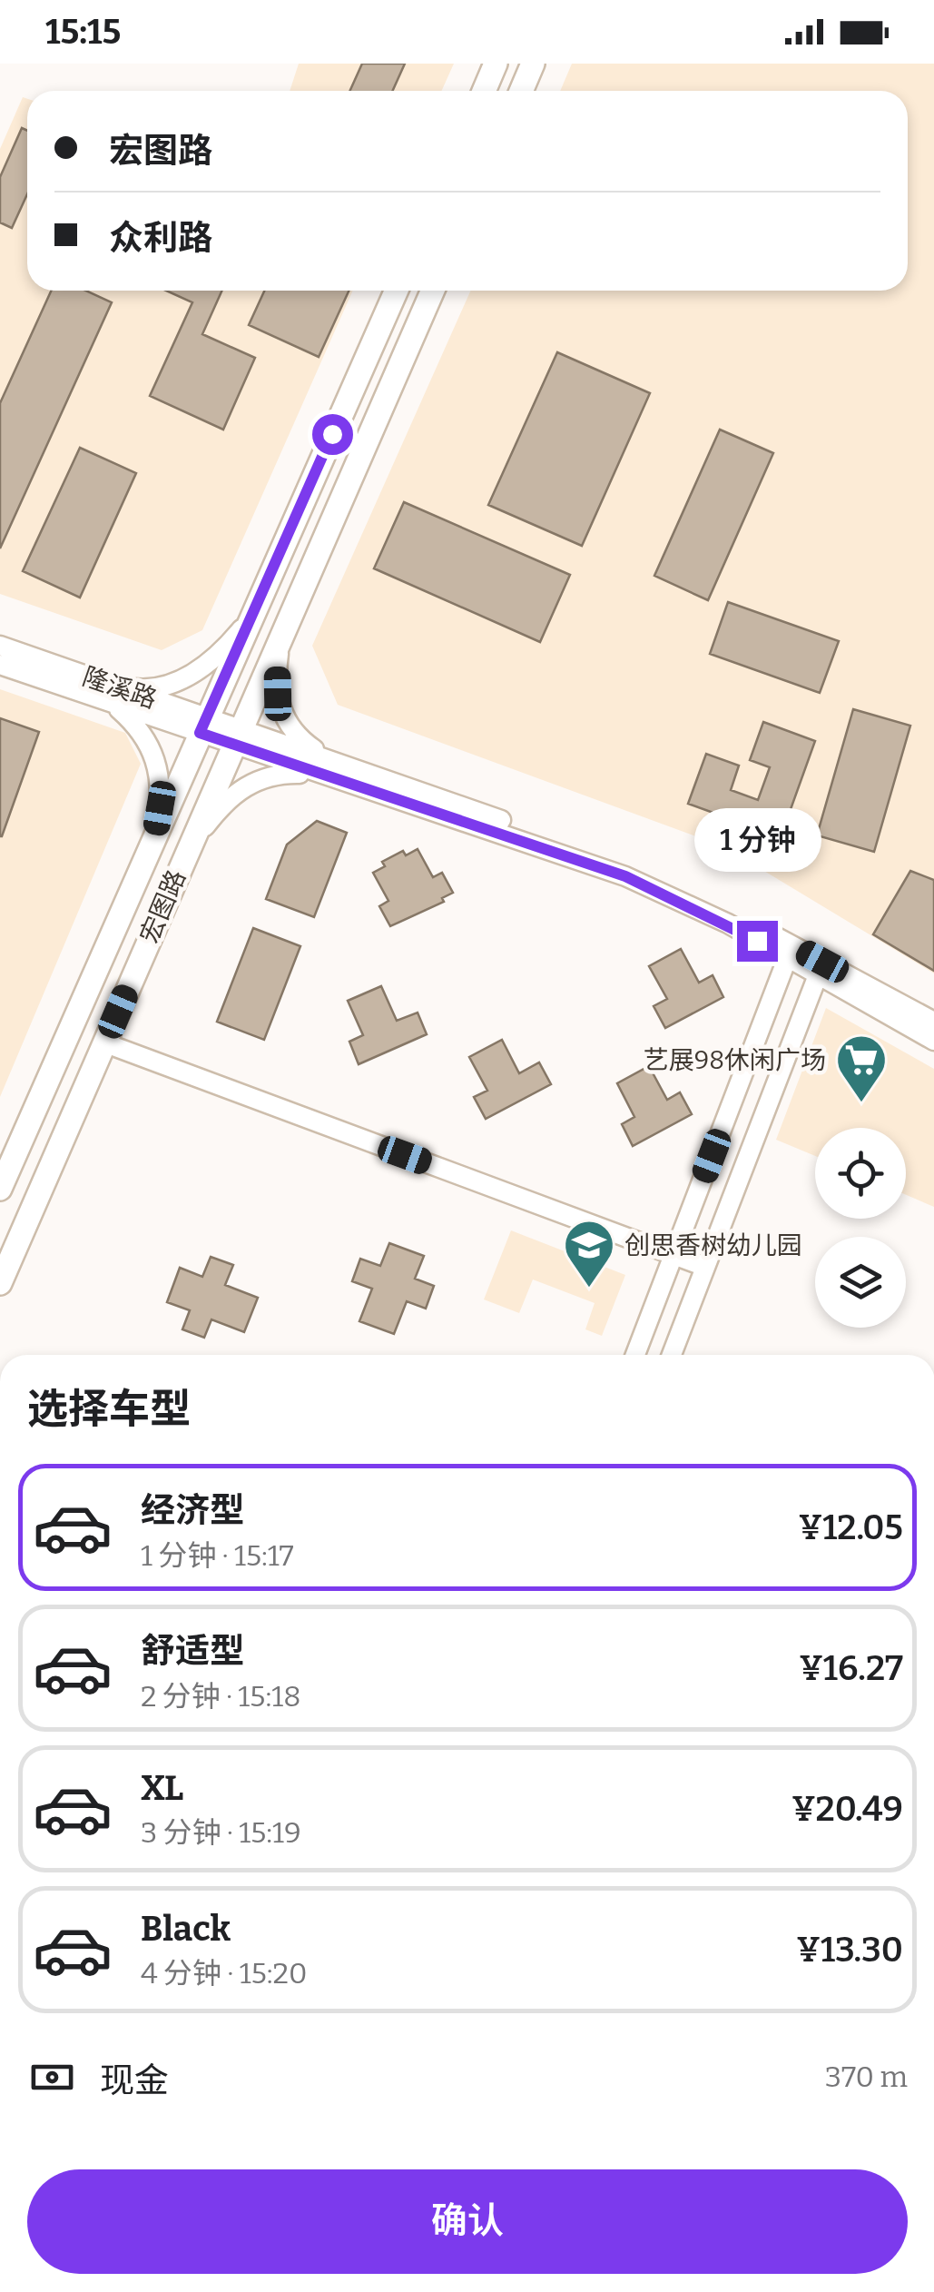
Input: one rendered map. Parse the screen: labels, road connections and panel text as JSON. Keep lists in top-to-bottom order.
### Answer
{
  "streets": {
    "main road": ["宏图路"],
    "street": ["隆溪路"]
  },
  "crossings": [
    ["隆溪路", "宏图路"]
  ],
  "places": {
    "supermarket": ["艺展98休闲广场"],
    "school or university": ["创思香树幼儿园"]
  },
  "page": {
    "status": "15:15",
    "banner": ["宏图路", "众利路"],
    "bubble": "1 分钟",
    "heading": "选择车型",
    "list": [
      {
        "name": "经济型",
        "note": "1 分钟 · 15:17",
        "value": "¥12.05"
      },
      {
        "name": "舒适型",
        "note": "2 分钟 · 15:18",
        "value": "¥16.27"
      },
      {
        "name": "XL",
        "note": "3 分钟 · 15:19",
        "value": "¥20.49"
      },
      {
        "name": "Black",
        "note": "4 分钟 · 15:20",
        "value": "¥13.30"
      }
    ],
    "pay": ["现金", "370 m"],
    "buttons": "确认"
  }
}
